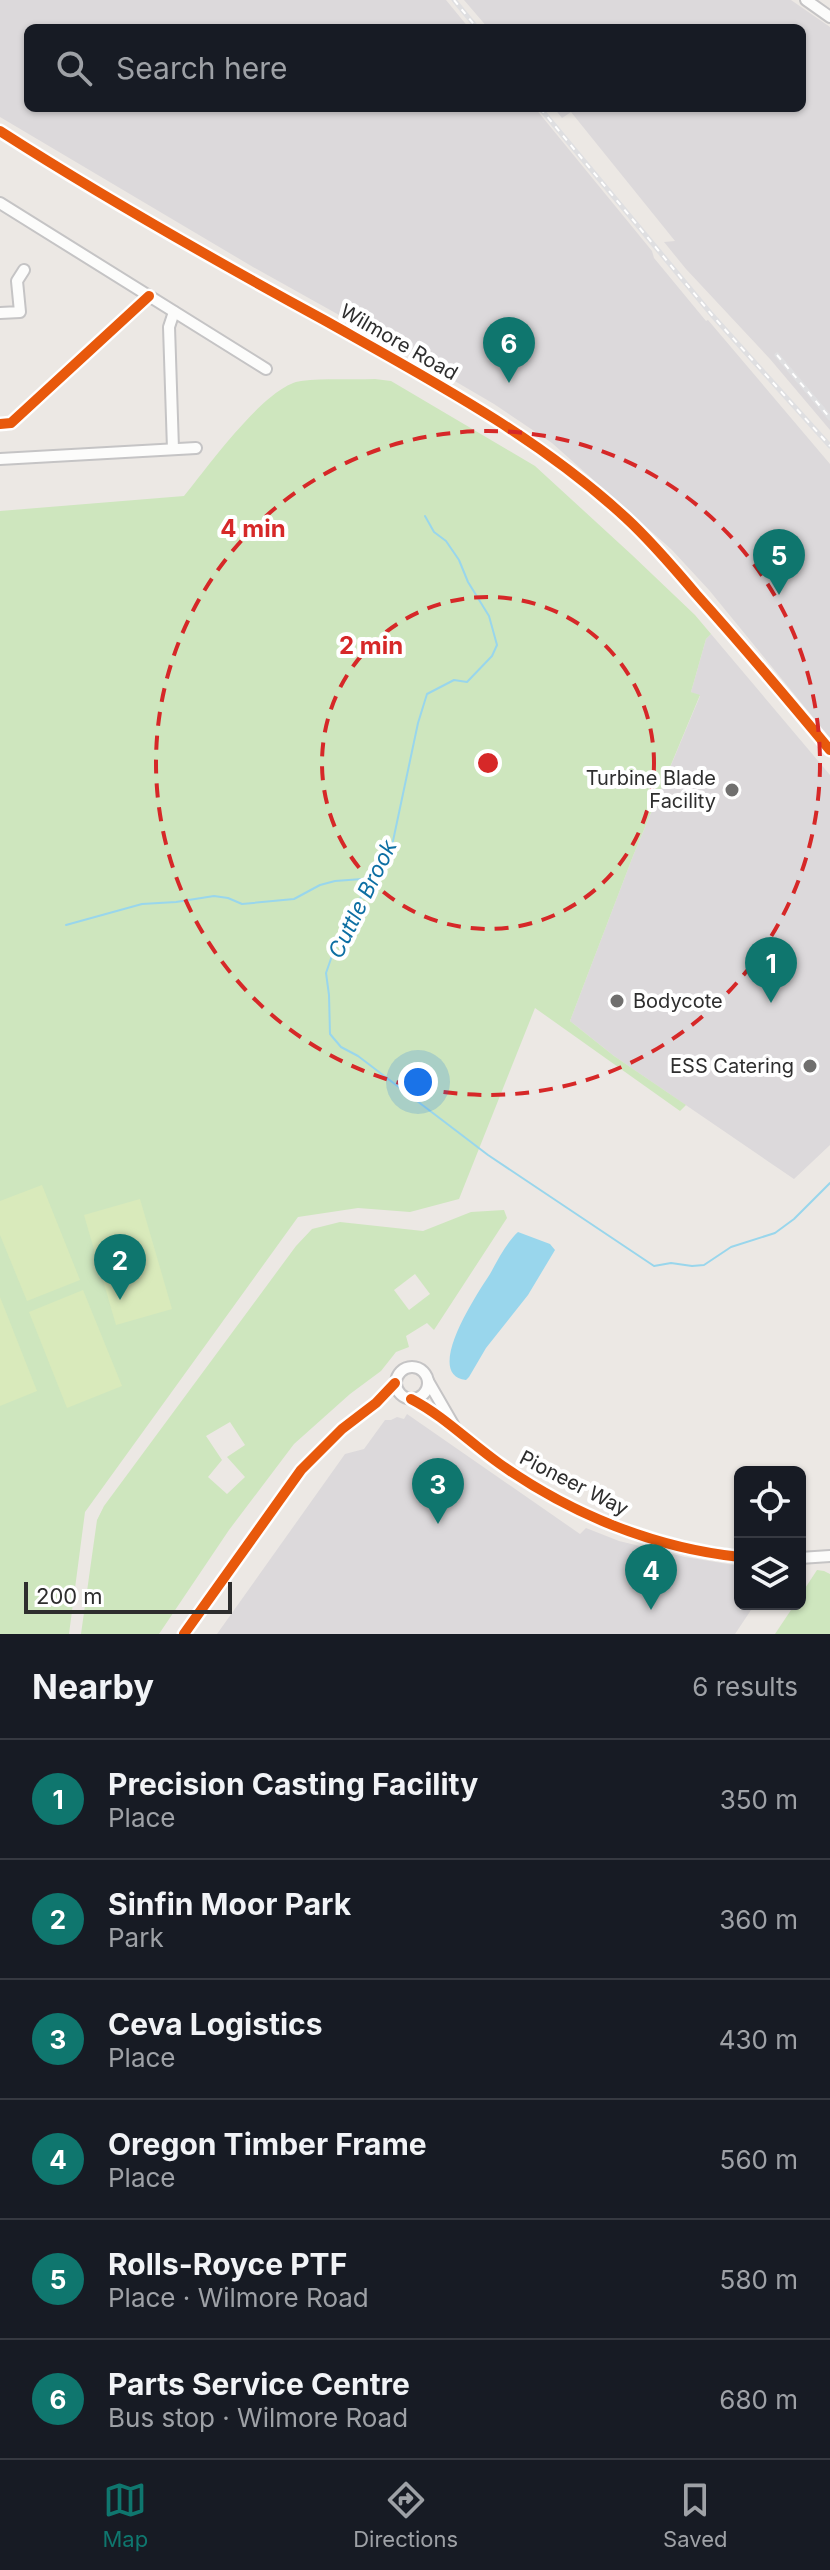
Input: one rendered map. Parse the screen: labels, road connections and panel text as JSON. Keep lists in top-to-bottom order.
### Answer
{
  "streets": {
    "street": ["Wilmore Road", "Pioneer Way"]
  },
  "water": ["Cuttle Brook"],
  "places": ["Turbine Blade Facility", "Bodycote", "ESS Catering"],
  "scale_bar": "200 m",
  "page": {
    "search": "Search here",
    "pins": [
      "6",
      "5",
      "1",
      "2",
      "3",
      "4"
    ],
    "scale": "200 m",
    "heading": ["Nearby", "6 results"],
    "list": [
      {
        "mark": "1",
        "name": "Precision Casting Facility",
        "note": "Place",
        "value": "350 m"
      },
      {
        "mark": "2",
        "name": "Sinfin Moor Park",
        "note": "Park",
        "value": "360 m"
      },
      {
        "mark": "3",
        "name": "Ceva Logistics",
        "note": "Place",
        "value": "430 m"
      },
      {
        "mark": "4",
        "name": "Oregon Timber Frame",
        "note": "Place",
        "value": "560 m"
      },
      {
        "mark": "5",
        "name": "Rolls-Royce PTF",
        "note": "Place · Wilmore Road",
        "value": "580 m"
      },
      {
        "mark": "6",
        "name": "Parts Service Centre",
        "note": "Bus stop · Wilmore Road",
        "value": "680 m"
      }
    ],
    "nav": ["Map", "Directions", "Saved"]
  },
  "rings": ["4 min", "2 min"]
}
